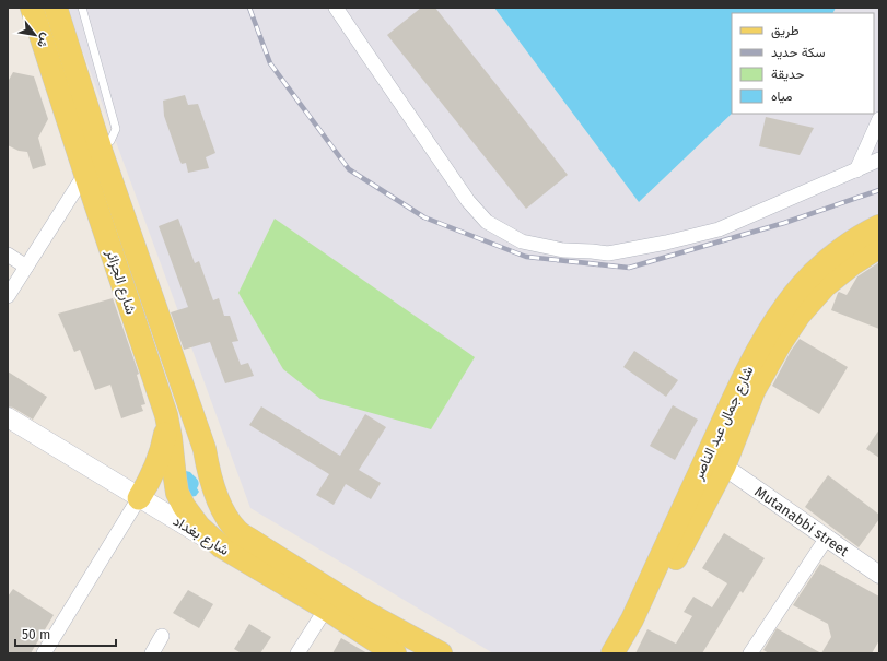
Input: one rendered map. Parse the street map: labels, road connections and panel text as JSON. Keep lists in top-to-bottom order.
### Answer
{
  "streets": {
    "main road": ["شارع الجزائر", "شارع جمال عبد الناصر", "شارع بغداد"],
    "street": ["Mutanabbi street"]
  },
  "crossings": [
    ["شارع الجزائر", "شارع بغداد"],
    ["شارع جمال عبد الناصر", "Mutanabbi street"]
  ],
  "legend": [
    "طريق",
    "سكة حديد",
    "حديقة",
    "مياه"
  ],
  "scale_bar": "50 m",
  "north": "bottom right"
}
